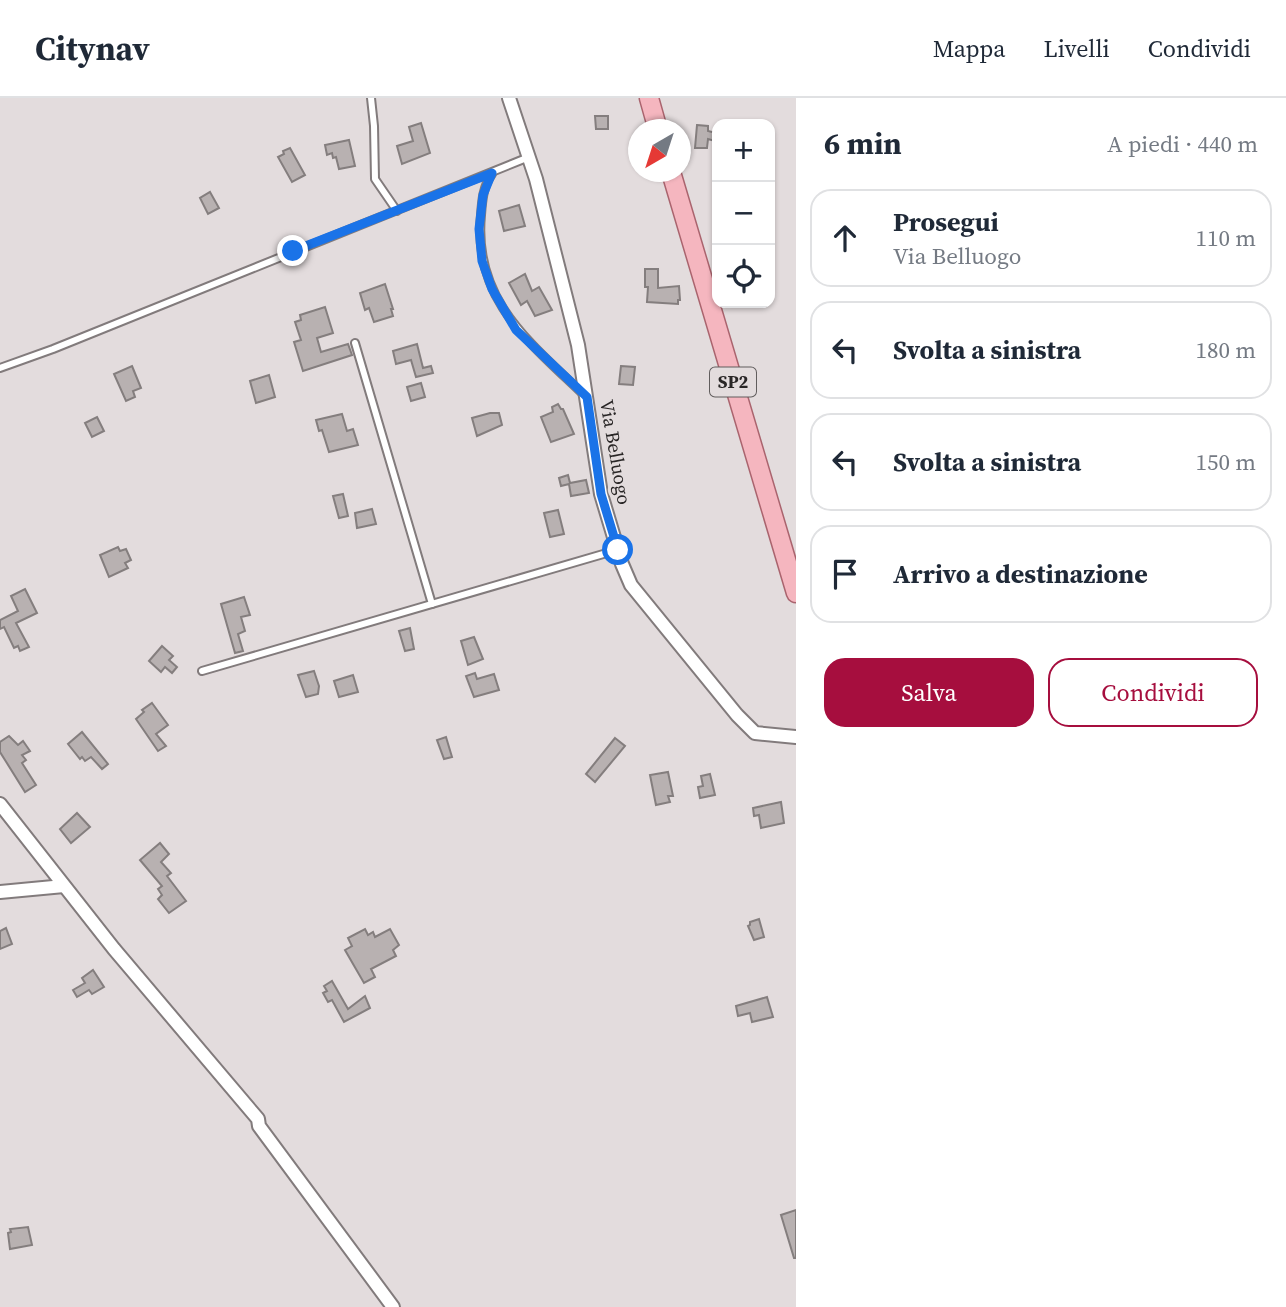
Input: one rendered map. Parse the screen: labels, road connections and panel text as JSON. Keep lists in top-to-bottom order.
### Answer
{
  "streets": {
    "main road": ["SP2"],
    "street": ["Via Belluogo"]
  },
  "north": "bottom left",
  "page": {
    "header": "Citynav",
    "nav": ["Mappa", "Livelli", "Condividi"],
    "heading": ["6 min", "A piedi · 440 m"],
    "map_buttons": ["+", "−"],
    "list": [
      ["Prosegui", "Via Belluogo", "110 m"],
      ["Svolta a sinistra", "180 m"],
      ["Svolta a sinistra", "150 m"],
      "Arrivo a destinazione"
    ],
    "buttons": ["Salva", "Condividi"]
  }
}
